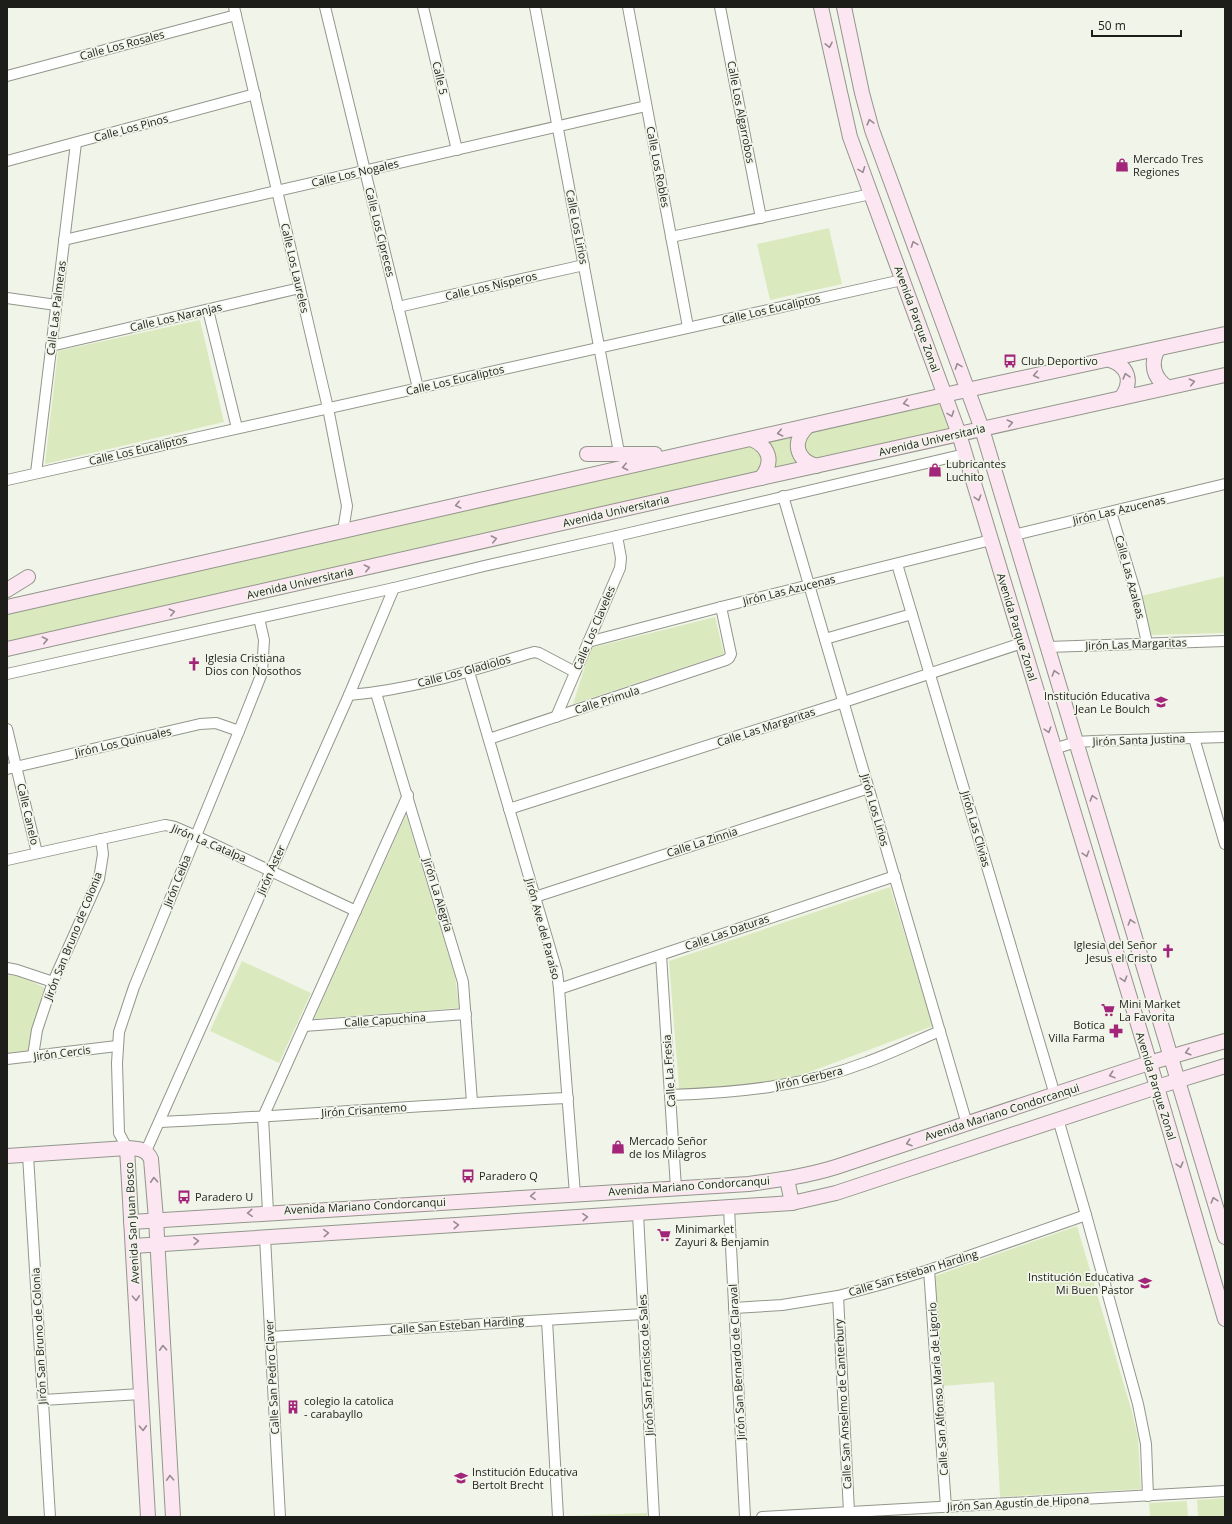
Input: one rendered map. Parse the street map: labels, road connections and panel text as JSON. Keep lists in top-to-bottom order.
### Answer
{
  "streets": {
    "main road": [
      "Avenida Parque Zonal",
      "Avenida Universitaria",
      "Avenida Mariano Condorcanqui",
      "Avenida San Juan Bosco"
    ],
    "street": [
      "Calle Los Rosales",
      "Calle 5",
      "Calle Los Algarrobos",
      "Calle Los Pinos",
      "Calle Los Robles",
      "Calle Los Nogales",
      "Calle Los Lirios",
      "Calle Los Cipreces",
      "Calle Los Laureles",
      "Calle Los Nísperos",
      "Calle Las Palmeras",
      "Calle Los Eucaliptos",
      "Calle Los Naranjas",
      "Jirón Las Azucenas",
      "Calle Las Azaleas",
      "Calle Los Claveles",
      "Jirón Las Margaritas",
      "Calle Los Gladiolos",
      "Calle Primula",
      "Calle Las Margaritas",
      "Jirón Santa Justina",
      "Jirón Los Quinuales",
      "Jirón Los Lirios",
      "Calle Canelo",
      "Jirón Las Clivias",
      "Calle La Zinnia",
      "Jirón La Catalpa",
      "Jirón Áster",
      "Jirón Ceiba",
      "Jirón La Alegría",
      "Jirón Ave del Paraíso",
      "Calle Las Daturas",
      "Jirón San Bruno de Colonia",
      "Calle Capuchina",
      "Jirón Cercis",
      "Calle La Fresia",
      "Jirón Gerbera",
      "Jirón Crisantemo",
      "Calle San Esteban Harding",
      "Jirón San Bernardo de Claraval",
      "Jirón San Francisco de Sales",
      "Calle San Pedro Claver",
      "Calle San Alfonso María de Ligorio",
      "Calle San Anselmo de Canterbury",
      "Jirón San Agustín de Hipona"
    ]
  },
  "crossings": [
    ["Calle Los Rosales", "Calle Los Laureles"],
    ["Calle 5", "Calle Los Nogales"],
    ["Calle Los Pinos", "Calle Los Laureles"],
    ["Calle Los Pinos", "Calle Las Palmeras"],
    ["Calle Los Robles", "Calle Los Nogales"],
    ["Calle Los Robles", "Calle Los Eucaliptos"],
    ["Calle Los Nogales", "Calle Los Lirios"],
    ["Calle Los Nogales", "Calle Los Cipreces"],
    ["Calle Los Nogales", "Calle Los Laureles"],
    ["Calle Los Nogales", "Calle Las Palmeras"],
    ["Calle Los Lirios", "Calle Los Nísperos"],
    ["Calle Los Lirios", "Calle Los Eucaliptos"],
    ["Calle Los Cipreces", "Calle Los Nísperos"],
    ["Calle Los Cipreces", "Calle Los Eucaliptos"],
    ["Calle Los Laureles", "Calle Los Eucaliptos"],
    ["Calle Los Laureles", "Calle Los Naranjas"],
    ["Calle Las Palmeras", "Calle Los Eucaliptos"],
    ["Calle Las Palmeras", "Calle Los Naranjas"],
    ["Calle Los Eucaliptos", "Avenida Parque Zonal"],
    ["Avenida Parque Zonal", "Avenida Universitaria"],
    ["Avenida Parque Zonal", "Jirón Las Azucenas"],
    ["Avenida Parque Zonal", "Jirón Las Margaritas"],
    ["Avenida Parque Zonal", "Calle Las Margaritas"],
    ["Avenida Parque Zonal", "Jirón Santa Justina"],
    ["Avenida Parque Zonal", "Avenida Mariano Condorcanqui"],
    ["Avenida Universitaria", "Calle Los Claveles"],
    ["Avenida Universitaria", "Jirón Los Lirios"],
    ["Avenida Universitaria", "Jirón Áster"],
    ["Avenida Universitaria", "Jirón Ceiba"],
    ["Jirón Las Azucenas", "Calle Las Azaleas"],
    ["Jirón Las Azucenas", "Calle Los Claveles"],
    ["Jirón Las Azucenas", "Calle Primula"],
    ["Jirón Las Azucenas", "Jirón Los Lirios"],
    ["Jirón Las Azucenas", "Jirón Las Clivias"],
    ["Calle Las Azaleas", "Jirón Las Margaritas"],
    ["Calle Los Claveles", "Calle Los Gladiolos"],
    ["Calle Los Claveles", "Calle Primula"],
    ["Calle Los Gladiolos", "Jirón Áster"],
    ["Calle Los Gladiolos", "Jirón La Alegría"],
    ["Calle Los Gladiolos", "Jirón Ave del Paraíso"],
    ["Calle Primula", "Jirón Ave del Paraíso"],
    ["Calle Las Margaritas", "Jirón Los Lirios"],
    ["Calle Las Margaritas", "Jirón Las Clivias"],
    ["Calle Las Margaritas", "Jirón Ave del Paraíso"],
    ["Jirón Los Quinuales", "Calle Canelo"],
    ["Jirón Los Quinuales", "Jirón Ceiba"],
    ["Jirón Los Lirios", "Calle La Zinnia"],
    ["Jirón Los Lirios", "Calle Las Daturas"],
    ["Jirón Los Lirios", "Jirón Gerbera"],
    ["Jirón Los Lirios", "Avenida Mariano Condorcanqui"],
    ["Calle Canelo", "Jirón La Catalpa"],
    ["Jirón Las Clivias", "Avenida Mariano Condorcanqui"],
    ["Calle La Zinnia", "Jirón Ave del Paraíso"],
    ["Jirón La Catalpa", "Jirón Áster"],
    ["Jirón La Catalpa", "Jirón Ceiba"],
    ["Jirón La Catalpa", "Jirón San Bruno de Colonia"],
    ["Jirón Áster", "Jirón Crisantemo"],
    ["Jirón Áster", "Avenida San Juan Bosco"],
    ["Jirón Ceiba", "Jirón Cercis"],
    ["Jirón Ceiba", "Avenida San Juan Bosco"],
    ["Jirón La Alegría", "Calle Capuchina"],
    ["Jirón La Alegría", "Jirón Crisantemo"],
    ["Jirón Ave del Paraíso", "Calle Las Daturas"],
    ["Jirón Ave del Paraíso", "Jirón Crisantemo"],
    ["Jirón Ave del Paraíso", "Avenida Mariano Condorcanqui"],
    ["Calle Las Daturas", "Calle La Fresia"],
    ["Jirón San Bruno de Colonia", "Jirón Cercis"],
    ["Calle La Fresia", "Jirón Gerbera"],
    ["Calle La Fresia", "Avenida Mariano Condorcanqui"],
    ["Avenida Mariano Condorcanqui", "Avenida San Juan Bosco"],
    ["Calle San Esteban Harding", "Jirón San Bernardo de Claraval"],
    ["Calle San Esteban Harding", "Jirón San Francisco de Sales"],
    ["Calle San Esteban Harding", "Calle San Pedro Claver"],
    ["Calle San Esteban Harding", "Calle San Alfonso María de Ligorio"],
    ["Calle San Esteban Harding", "Calle San Anselmo de Canterbury"],
    ["Calle San Alfonso María de Ligorio", "Jirón San Agustín de Hipona"],
    ["Calle San Anselmo de Canterbury", "Jirón San Agustín de Hipona"]
  ],
  "places": {
    "shop": ["Mercado Tres Regiones", "Lubricantes Luchito", "Mercado Señor de los Milagros"],
    "bus stop": ["Club Deportivo", "Paradero Q", "Paradero U"],
    "church": ["Iglesia Cristiana Dios con Nosothos", "Iglesia del Señor Jesus el Cristo"],
    "school or university": ["Institución Educativa Jean Le Boulch", "Institución Educativa Mi Buen Pastor", "Institución Educativa Bertolt Brecht"],
    "supermarket": ["Mini Market La Favorita", "Minimarket Zayuri & Benjamin"],
    "pharmacy": ["Botica Villa Farma"],
    "building": ["colegio la catolica - carabayllo"]
  },
  "scale_bar": "50 m"
}
